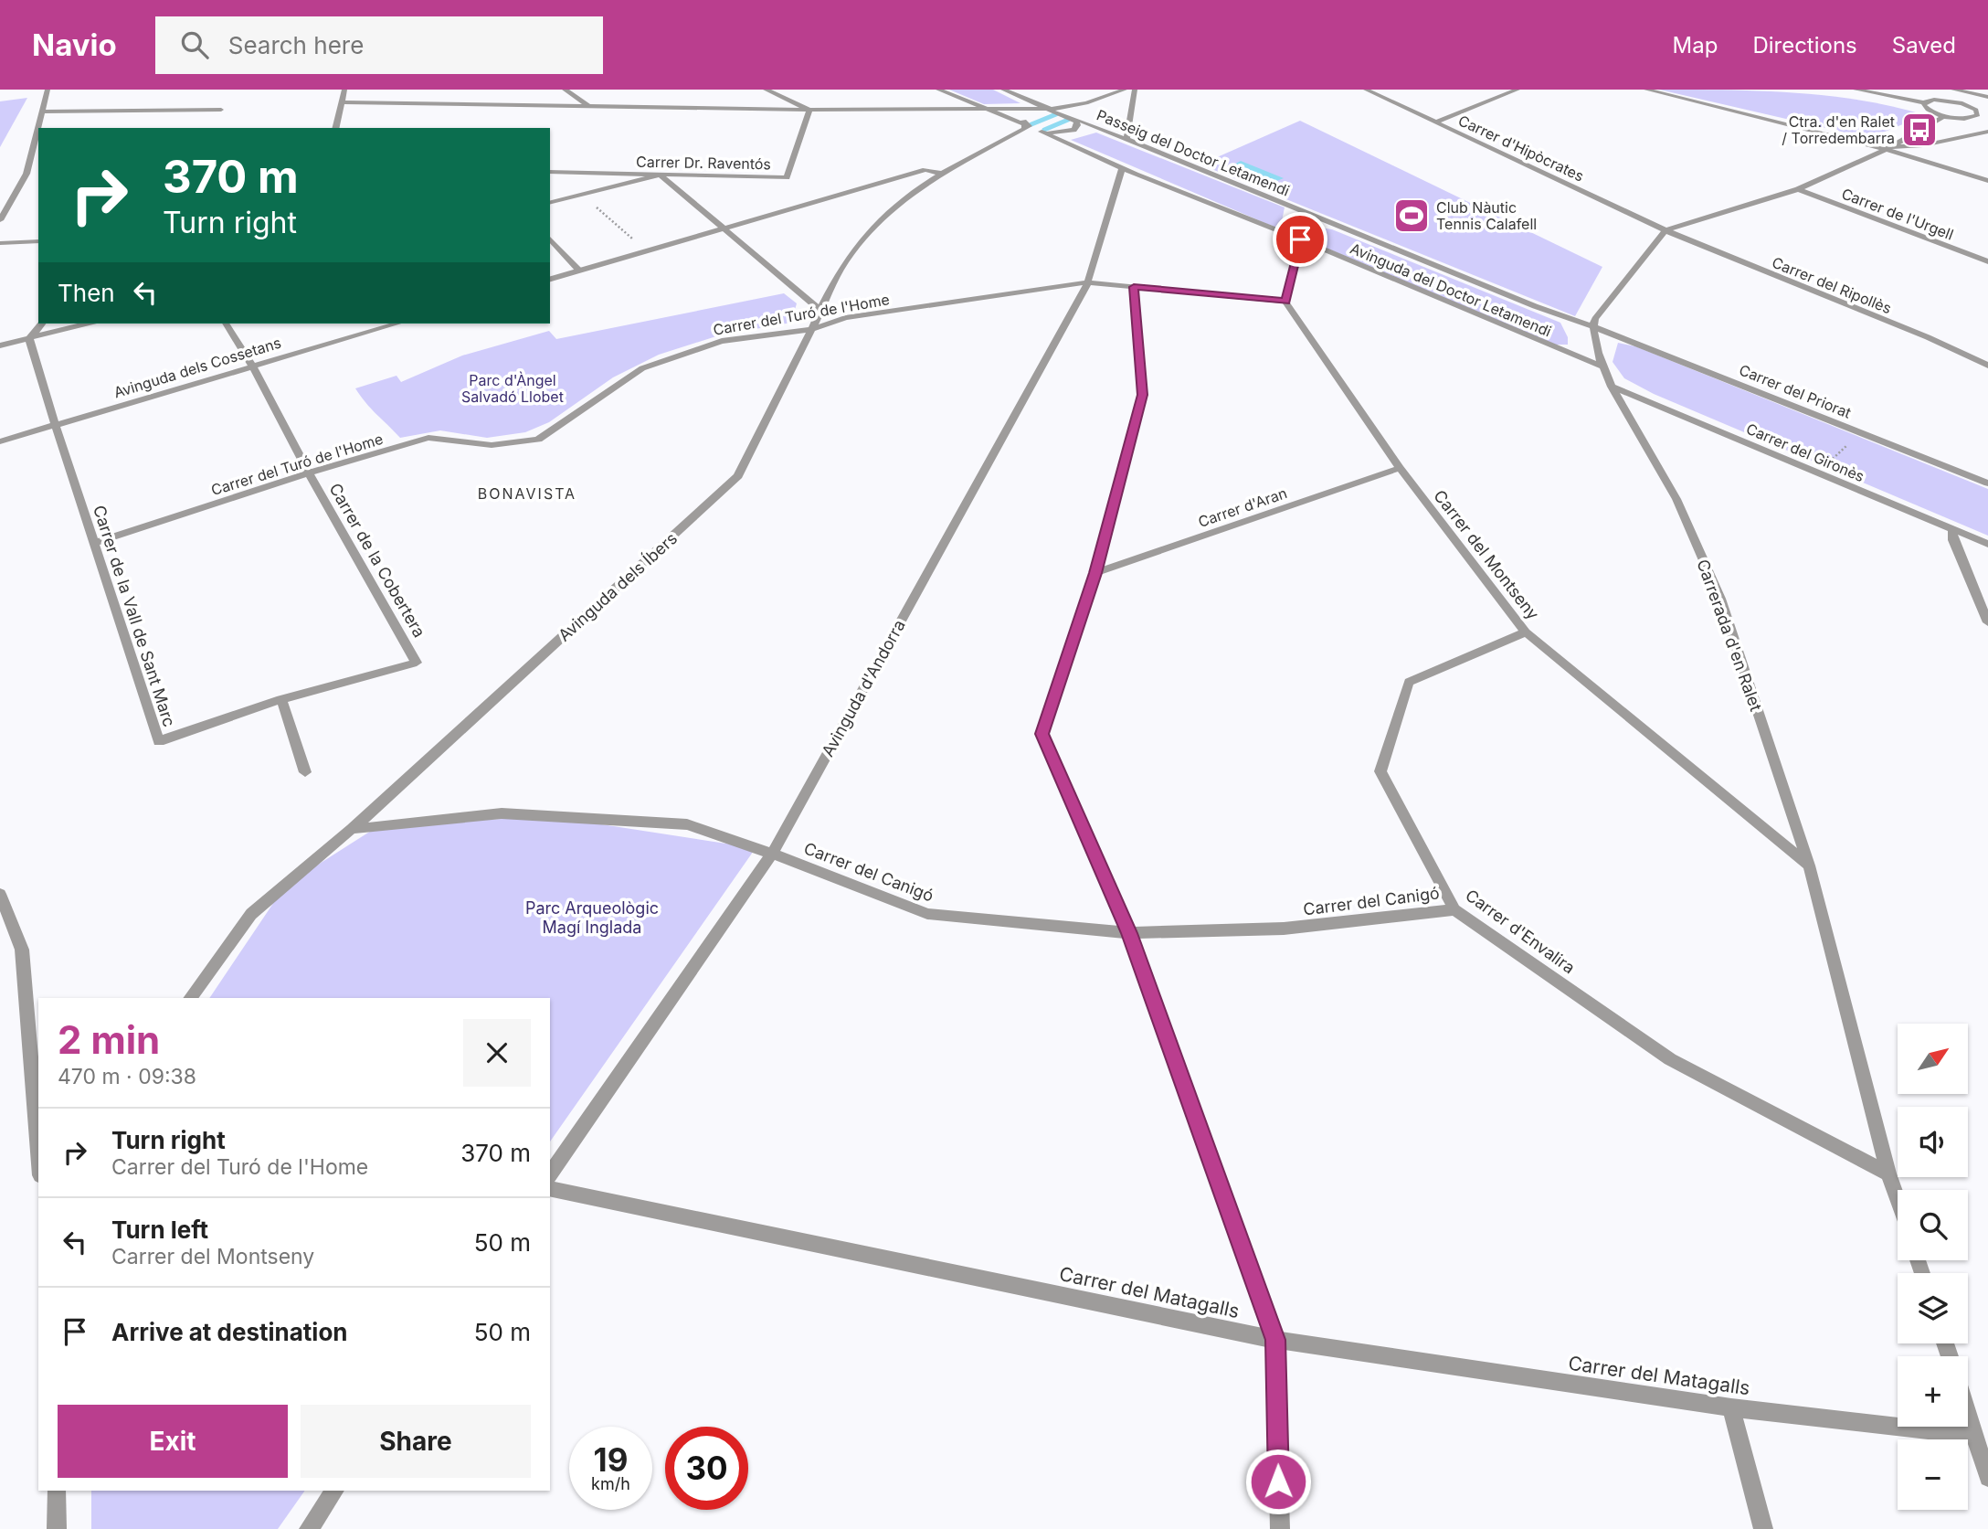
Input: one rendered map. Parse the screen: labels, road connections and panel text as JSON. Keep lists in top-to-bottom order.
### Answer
{
  "streets": {
    "street": [
      "Carrer d'Hipòcrates",
      "Passeig del Doctor Letamendi",
      "Carrer Dr. Raventós",
      "Carrer de l'Urgell",
      "Carrer del Ripollès",
      "Avinguda del Doctor Letamendi",
      "Carrer del Turó de l'Home",
      "Avinguda dels Cossetans",
      "Carrer del Priorat",
      "Carrer del Gironès",
      "Carrer d'Aran",
      "Carrer del Montseny",
      "Carrer de la Cobertera",
      "Avinguda dels Íbers",
      "Carrer de la Vall de Sant Marc",
      "Carrerada d'en Ralet",
      "Avinguda d'Andorra",
      "Carrer del Canigó",
      "Carrer d'Envalira",
      "Carrer del Matagalls"
    ]
  },
  "crossings": [
    ["Carrer d'Hipòcrates", "Carrer del Ripollès"],
    ["Passeig del Doctor Letamendi", "Carrer del Priorat"],
    ["Passeig del Doctor Letamendi", "Carrerada d'en Ralet"],
    ["Avinguda del Doctor Letamendi", "Avinguda dels Íbers"],
    ["Avinguda del Doctor Letamendi", "Carrerada d'en Ralet"],
    ["Avinguda del Doctor Letamendi", "Avinguda d'Andorra"],
    ["Carrer del Turó de l'Home", "Carrer del Montseny"],
    ["Carrer del Turó de l'Home", "Carrer de la Cobertera"],
    ["Carrer del Turó de l'Home", "Avinguda dels Íbers"],
    ["Carrer del Turó de l'Home", "Carrer de la Vall de Sant Marc"],
    ["Carrer del Turó de l'Home", "Avinguda d'Andorra"],
    ["Avinguda dels Cossetans", "Carrer de la Cobertera"],
    ["Avinguda dels Cossetans", "Carrer de la Vall de Sant Marc"],
    ["Carrer del Priorat", "Carrerada d'en Ralet"],
    ["Carrer del Gironès", "Carrerada d'en Ralet"],
    ["Carrer d'Aran", "Carrer del Montseny"],
    ["Carrer del Montseny", "Carrerada d'en Ralet"],
    ["Carrer del Montseny", "Carrer d'Envalira"],
    ["Carrer de la Cobertera", "Carrer de la Vall de Sant Marc"],
    ["Avinguda dels Íbers", "Carrer del Canigó"],
    ["Carrerada d'en Ralet", "Carrer d'Envalira"],
    ["Avinguda d'Andorra", "Carrer del Canigó"],
    ["Carrer del Canigó", "Carrer d'Envalira"]
  ],
  "districts": ["BONAVISTA"],
  "parks": ["Parc d'Àngel Salvadó Llobet", "Parc Arqueològic Magí Inglada"],
  "places": {
    "bus stop": ["Ctra. d'en Ralet / Torredembarra"],
    "sports": ["Club Nàutic Tennis Calafell"]
  },
  "north": "top right",
  "page": {
    "header": "Navio",
    "search": "Search here",
    "nav": ["Map", "Directions", "Saved"],
    "turn": ["370 m", "Turn right"],
    "then": "Then",
    "heading": ["2 min", "470 m · 09:38"],
    "map_buttons": ["+", "−"],
    "list": [
      {
        "name": "Turn right",
        "note": "Carrer del Turó de l'Home",
        "value": "370 m"
      },
      {
        "name": "Turn left",
        "note": "Carrer del Montseny",
        "value": "50 m"
      },
      {
        "name": "Arrive at destination",
        "value": "50 m"
      }
    ],
    "buttons": ["Exit", "Share"],
    "speed": "19 km/h",
    "limit": "30"
  }
}
